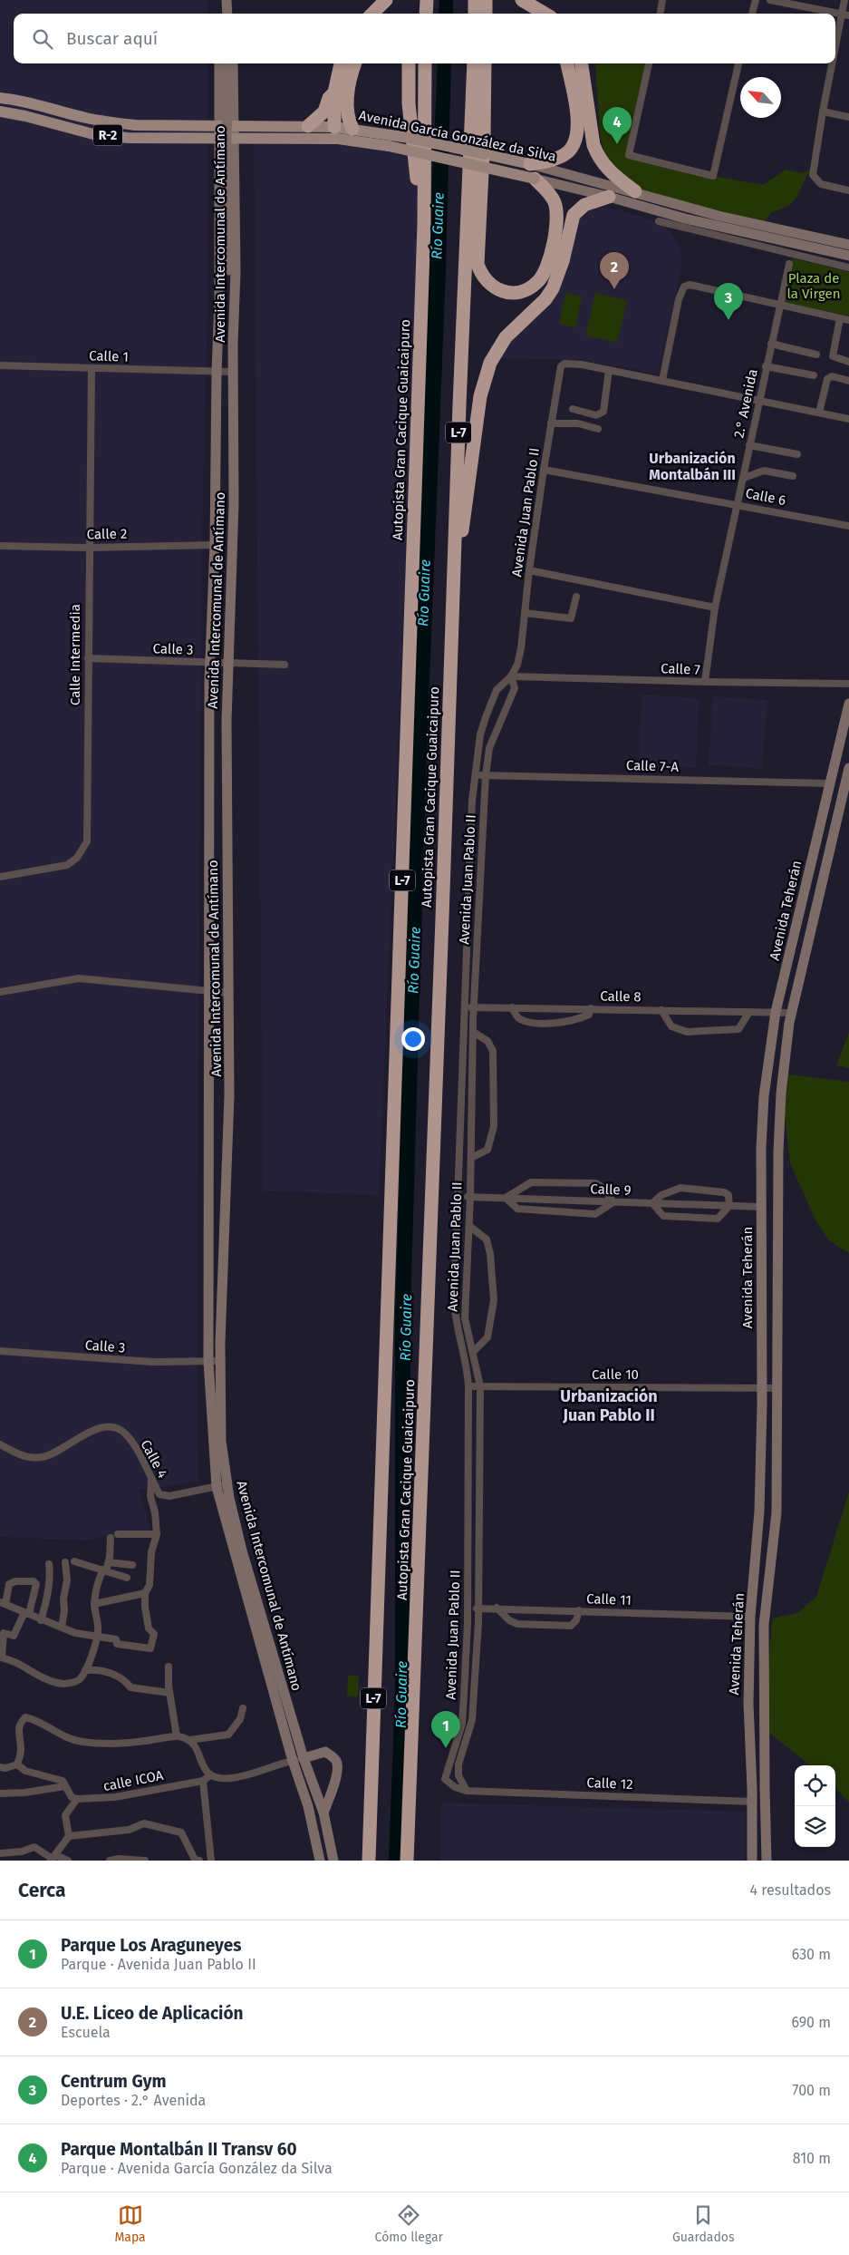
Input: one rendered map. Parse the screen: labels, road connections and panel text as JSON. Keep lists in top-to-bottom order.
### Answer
{
  "streets": {
    "highway": ["Autopista Gran Cacique Guaicaipuro", "L-7"],
    "main road": [
      "R-2",
      "Avenida García González da Silva",
      "Avenida Intercomunal de Antímano",
      "Avenida Teherán"
    ],
    "street": [
      "Calle 1",
      "2.° Avenida",
      "Calle 6",
      "Avenida Juan Pablo II",
      "Calle 2",
      "Calle 3",
      "Calle Intermedia",
      "Calle 7",
      "Calle 7-A",
      "Calle 8",
      "Calle 9",
      "Calle 10",
      "Calle 4",
      "Calle 11",
      "calle ICOA",
      "Calle 12"
    ]
  },
  "crossings": [
    ["Avenida García González da Silva", "Avenida Intercomunal de Antímano"],
    ["Avenida Intercomunal de Antímano", "Calle 1"],
    ["Avenida Intercomunal de Antímano", "Calle 2"],
    ["Avenida Intercomunal de Antímano", "Calle 3"],
    ["Avenida Intercomunal de Antímano", "Calle 4"],
    ["Calle 1", "Calle Intermedia"],
    ["2.° Avenida", "Calle 6"],
    ["2.° Avenida", "Calle 7"],
    ["Calle 6", "Avenida Juan Pablo II"],
    ["Avenida Juan Pablo II", "Calle 7"],
    ["Avenida Juan Pablo II", "Calle 7-A"],
    ["Avenida Juan Pablo II", "Calle 8"],
    ["Avenida Juan Pablo II", "Calle 9"],
    ["Avenida Juan Pablo II", "Calle 10"],
    ["Avenida Juan Pablo II", "Calle 11"],
    ["Avenida Juan Pablo II", "Calle 12"],
    ["Calle 2", "Calle Intermedia"],
    ["Calle 3", "Calle Intermedia"],
    ["Calle 7-A", "Avenida Teherán"],
    ["Avenida Teherán", "Calle 8"],
    ["Avenida Teherán", "Calle 9"],
    ["Avenida Teherán", "Calle 10"],
    ["Avenida Teherán", "Calle 11"],
    ["Avenida Teherán", "Calle 12"]
  ],
  "districts": ["Urbanización Montalbán III", "Urbanización Juan Pablo II"],
  "water": ["Río Guaire"],
  "parks": ["Plaza de la Virgen"],
  "north": "top left",
  "page": {
    "search": "Buscar aquí",
    "pins": [
      "4",
      "2",
      "3",
      "1"
    ],
    "heading": ["Cerca", "4 resultados"],
    "list": [
      {
        "mark": "1",
        "name": "Parque Los Araguneyes",
        "note": "Parque · Avenida Juan Pablo II",
        "value": "630 m"
      },
      {
        "mark": "2",
        "name": "U.E. Liceo de Aplicación",
        "note": "Escuela",
        "value": "690 m"
      },
      {
        "mark": "3",
        "name": "Centrum Gym",
        "note": "Deportes · 2.° Avenida",
        "value": "700 m"
      },
      {
        "mark": "4",
        "name": "Parque Montalbán II Transv 60",
        "note": "Parque · Avenida García González da Silva",
        "value": "810 m"
      }
    ],
    "nav": ["Mapa", "Cómo llegar", "Guardados"]
  }
}
